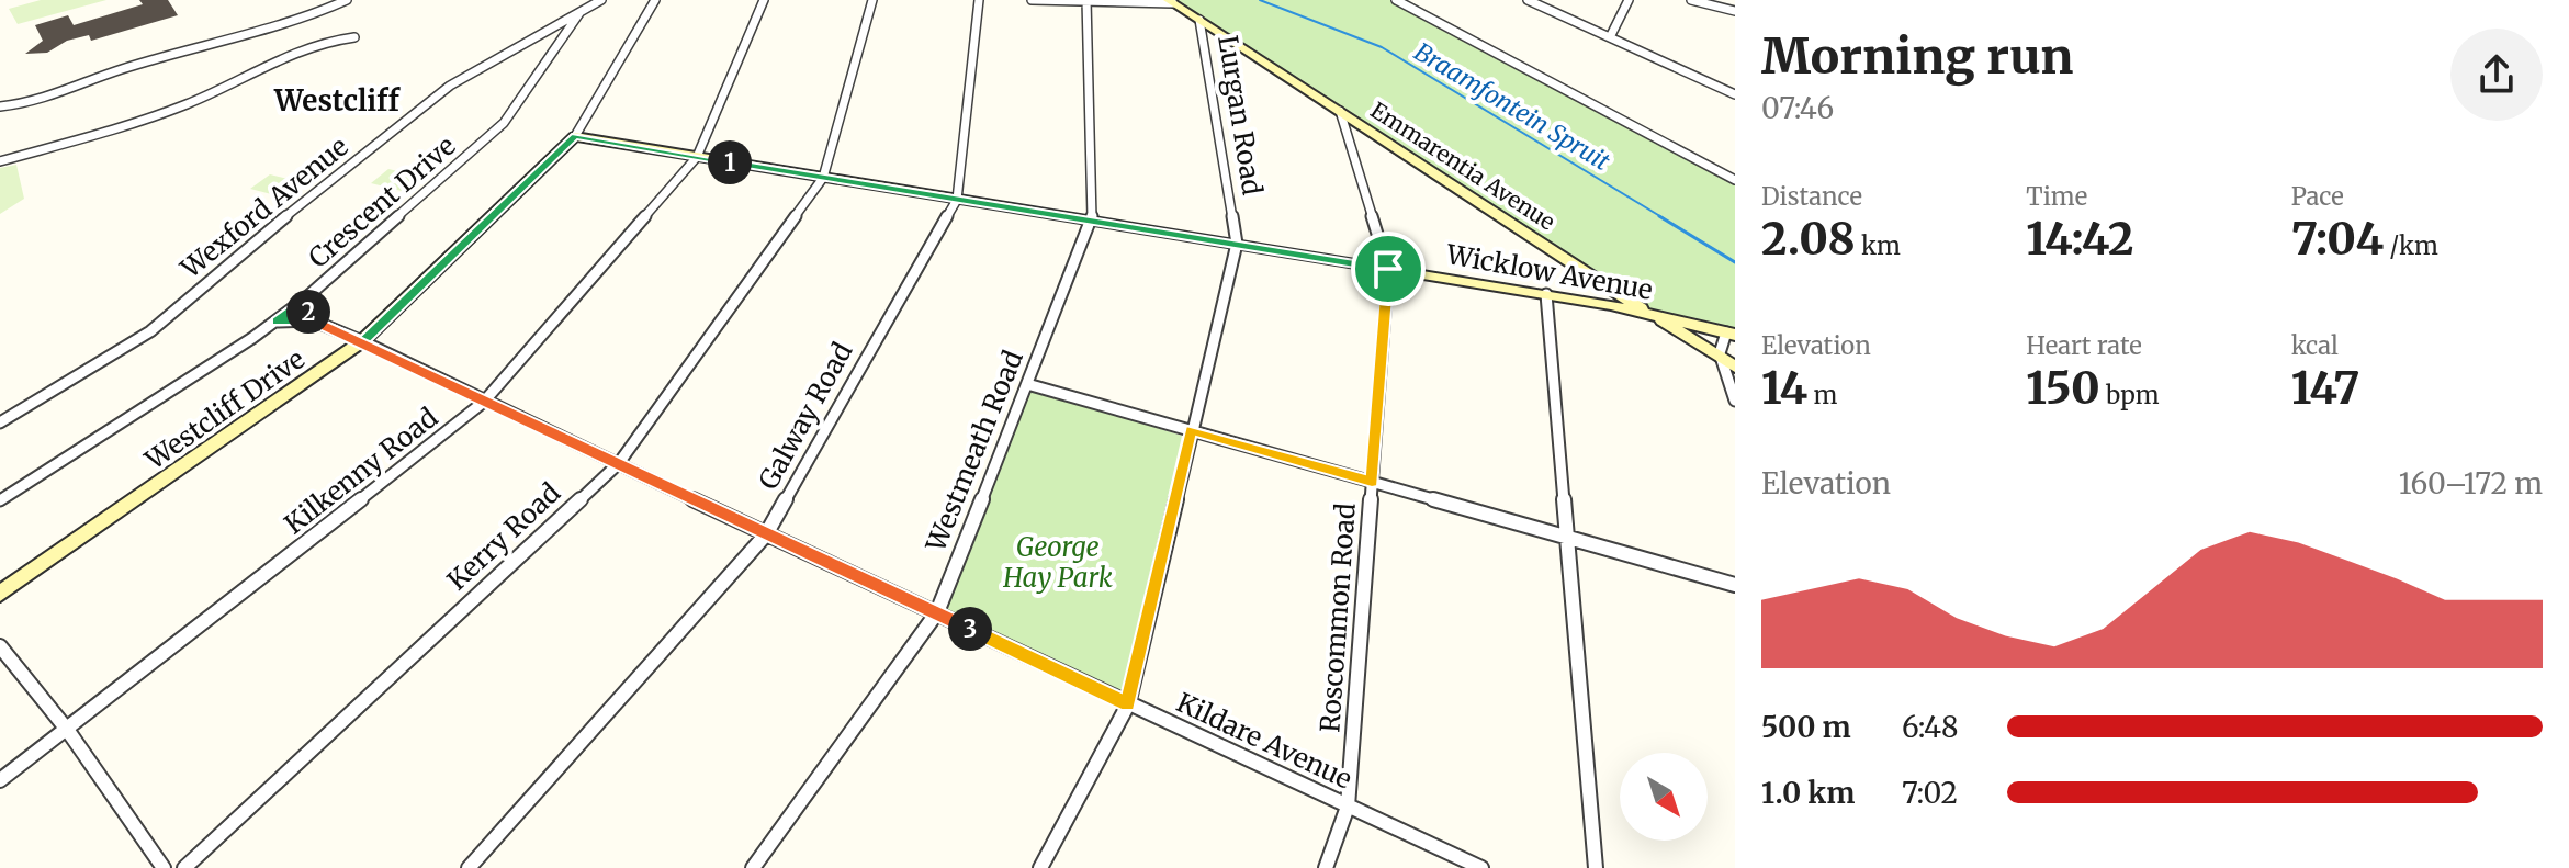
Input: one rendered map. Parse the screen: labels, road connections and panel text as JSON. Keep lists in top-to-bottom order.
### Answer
{
  "streets": {
    "street": [
      "Lurgan Road",
      "Emmarentia Avenue",
      "Crescent Drive",
      "Wexford Avenue",
      "Wicklow Avenue",
      "Westcliff Drive",
      "Galway Road",
      "Westmeath Road",
      "Kilkenny Road",
      "Kerry Road",
      "Roscommon Road",
      "Kildare Avenue"
    ]
  },
  "crossings": [
    ["Lurgan Road", "Emmarentia Avenue"],
    ["Lurgan Road", "Wicklow Avenue"],
    ["Lurgan Road", "Kildare Avenue"],
    ["Emmarentia Avenue", "Wicklow Avenue"],
    ["Emmarentia Avenue", "Roscommon Road"],
    ["Crescent Drive", "Wexford Avenue"],
    ["Crescent Drive", "Kildare Avenue"],
    ["Wicklow Avenue", "Westcliff Drive"],
    ["Wicklow Avenue", "Galway Road"],
    ["Wicklow Avenue", "Westmeath Road"],
    ["Wicklow Avenue", "Kilkenny Road"],
    ["Wicklow Avenue", "Kerry Road"],
    ["Wicklow Avenue", "Roscommon Road"],
    ["Westcliff Drive", "Kildare Avenue"],
    ["Galway Road", "Kildare Avenue"],
    ["Westmeath Road", "Kildare Avenue"],
    ["Kilkenny Road", "Kildare Avenue"],
    ["Kerry Road", "Kildare Avenue"],
    ["Roscommon Road", "Kildare Avenue"]
  ],
  "districts": ["Westcliff"],
  "water": ["Braamfontein Spruit"],
  "parks": ["George Hay Park"],
  "north": "bottom right",
  "page": {
    "heading": ["Morning run", "07:46"],
    "pins": ["1", "2", "3"],
    "stats": [
      ["Distance", "2.08 km"],
      ["Time", "14:42"],
      ["Pace", "7:04 /km"],
      ["Elevation", "14 m"],
      ["Heart rate", "150 bpm"],
      ["kcal", "147"]
    ],
    "chart": ["Elevation", "160–172 m"],
    "list": [
      {
        "name": "500 m",
        "note": "6:48"
      },
      {
        "name": "1.0 km",
        "note": "7:02"
      }
    ]
  }
}
